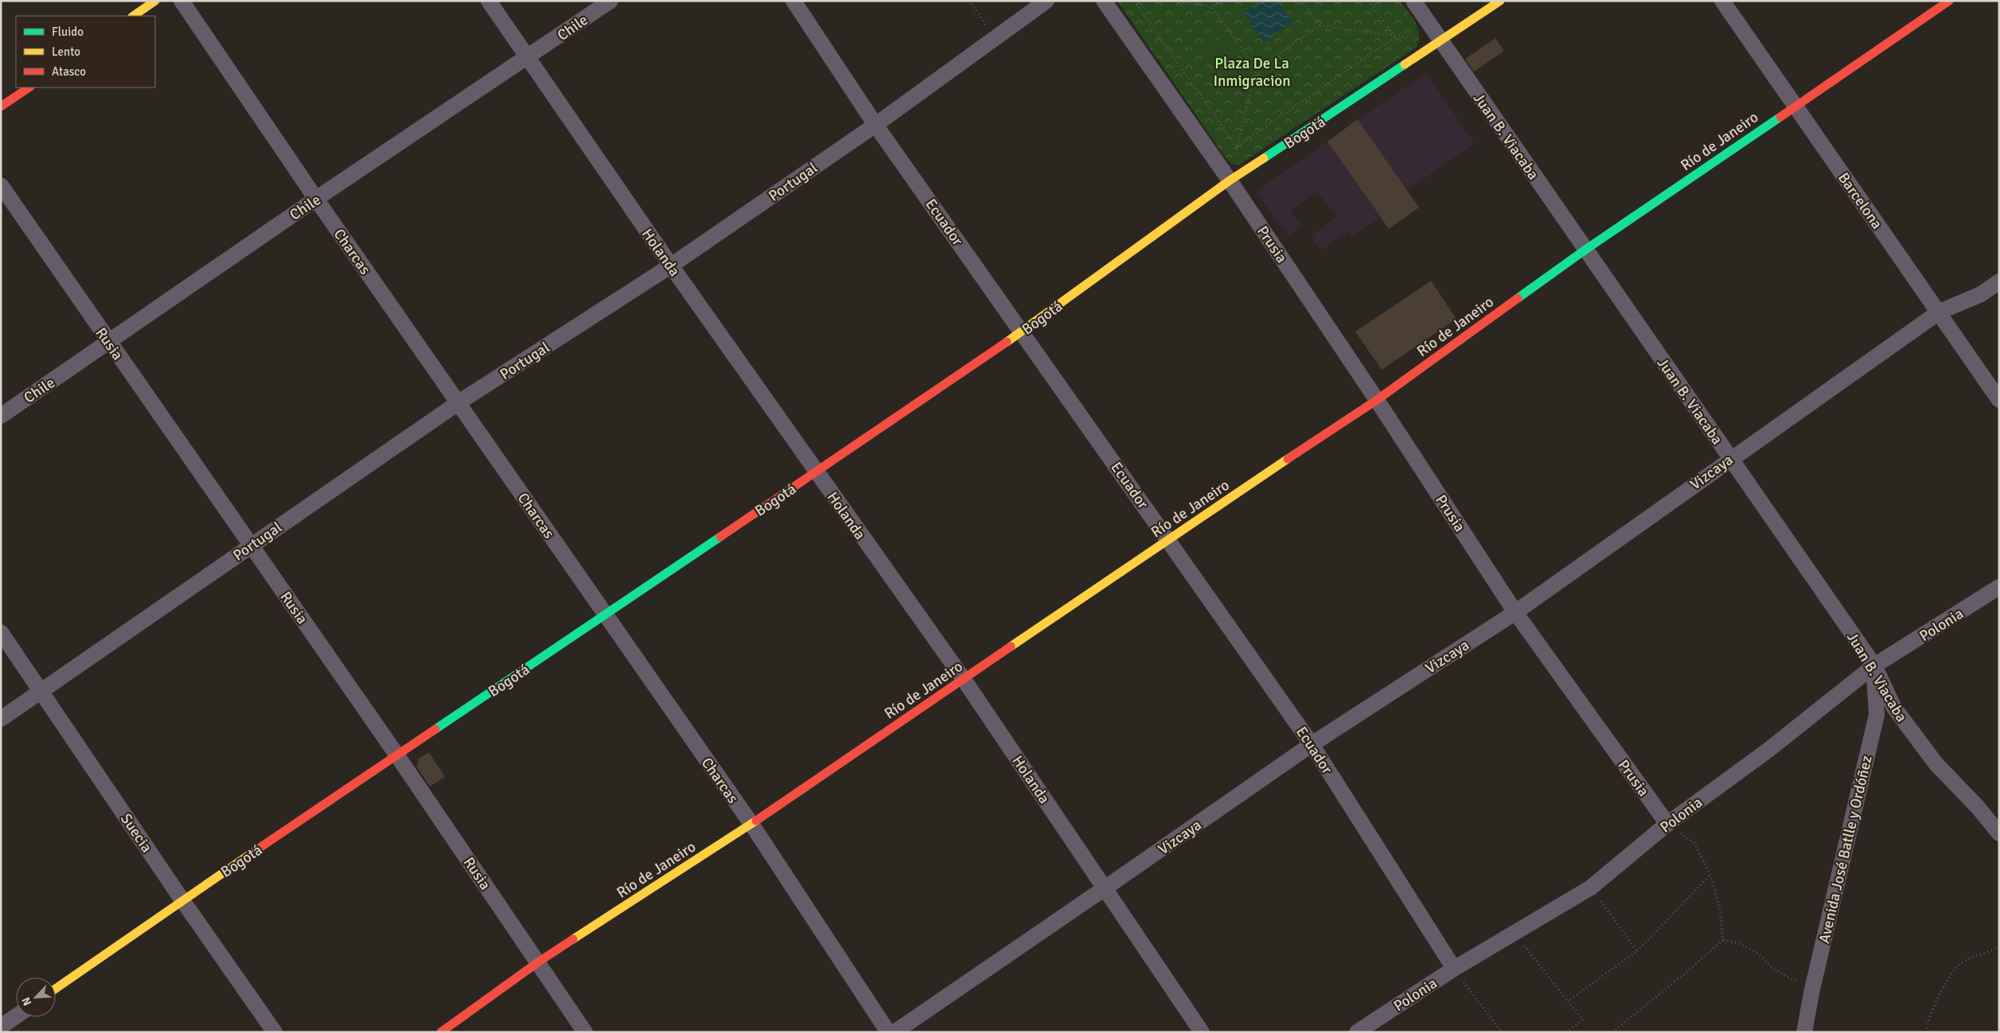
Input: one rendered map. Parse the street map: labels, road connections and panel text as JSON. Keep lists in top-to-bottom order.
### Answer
{
  "streets": {
    "street": [
      "Chile",
      "Bogotá",
      "Juan B. Viacaba",
      "Río de Janeiro",
      "Portugal",
      "Barcelona",
      "Ecuador",
      "Prusia",
      "Charcas",
      "Holanda",
      "Rusia",
      "Vizcaya",
      "Polonia",
      "Suecia",
      "Avenida José Batlle y Ordóñez"
    ]
  },
  "crossings": [
    ["Chile", "Charcas"],
    ["Chile", "Holanda"],
    ["Chile", "Rusia"],
    ["Bogotá", "Juan B. Viacaba"],
    ["Bogotá", "Ecuador"],
    ["Bogotá", "Prusia"],
    ["Bogotá", "Charcas"],
    ["Bogotá", "Holanda"],
    ["Bogotá", "Rusia"],
    ["Bogotá", "Suecia"],
    ["Juan B. Viacaba", "Río de Janeiro"],
    ["Juan B. Viacaba", "Vizcaya"],
    ["Juan B. Viacaba", "Polonia"],
    ["Juan B. Viacaba", "Avenida José Batlle y Ordóñez"],
    ["Río de Janeiro", "Barcelona"],
    ["Río de Janeiro", "Ecuador"],
    ["Río de Janeiro", "Prusia"],
    ["Río de Janeiro", "Charcas"],
    ["Río de Janeiro", "Holanda"],
    ["Río de Janeiro", "Rusia"],
    ["Portugal", "Ecuador"],
    ["Portugal", "Charcas"],
    ["Portugal", "Holanda"],
    ["Portugal", "Rusia"],
    ["Portugal", "Suecia"],
    ["Barcelona", "Vizcaya"],
    ["Ecuador", "Vizcaya"],
    ["Ecuador", "Polonia"],
    ["Prusia", "Vizcaya"],
    ["Prusia", "Polonia"],
    ["Holanda", "Vizcaya"],
    ["Polonia", "Avenida José Batlle y Ordóñez"]
  ],
  "parks": ["Plaza De La Inmigracion"],
  "legend": ["Fluido", "Lento", "Atasco"],
  "north": "bottom left"
}
